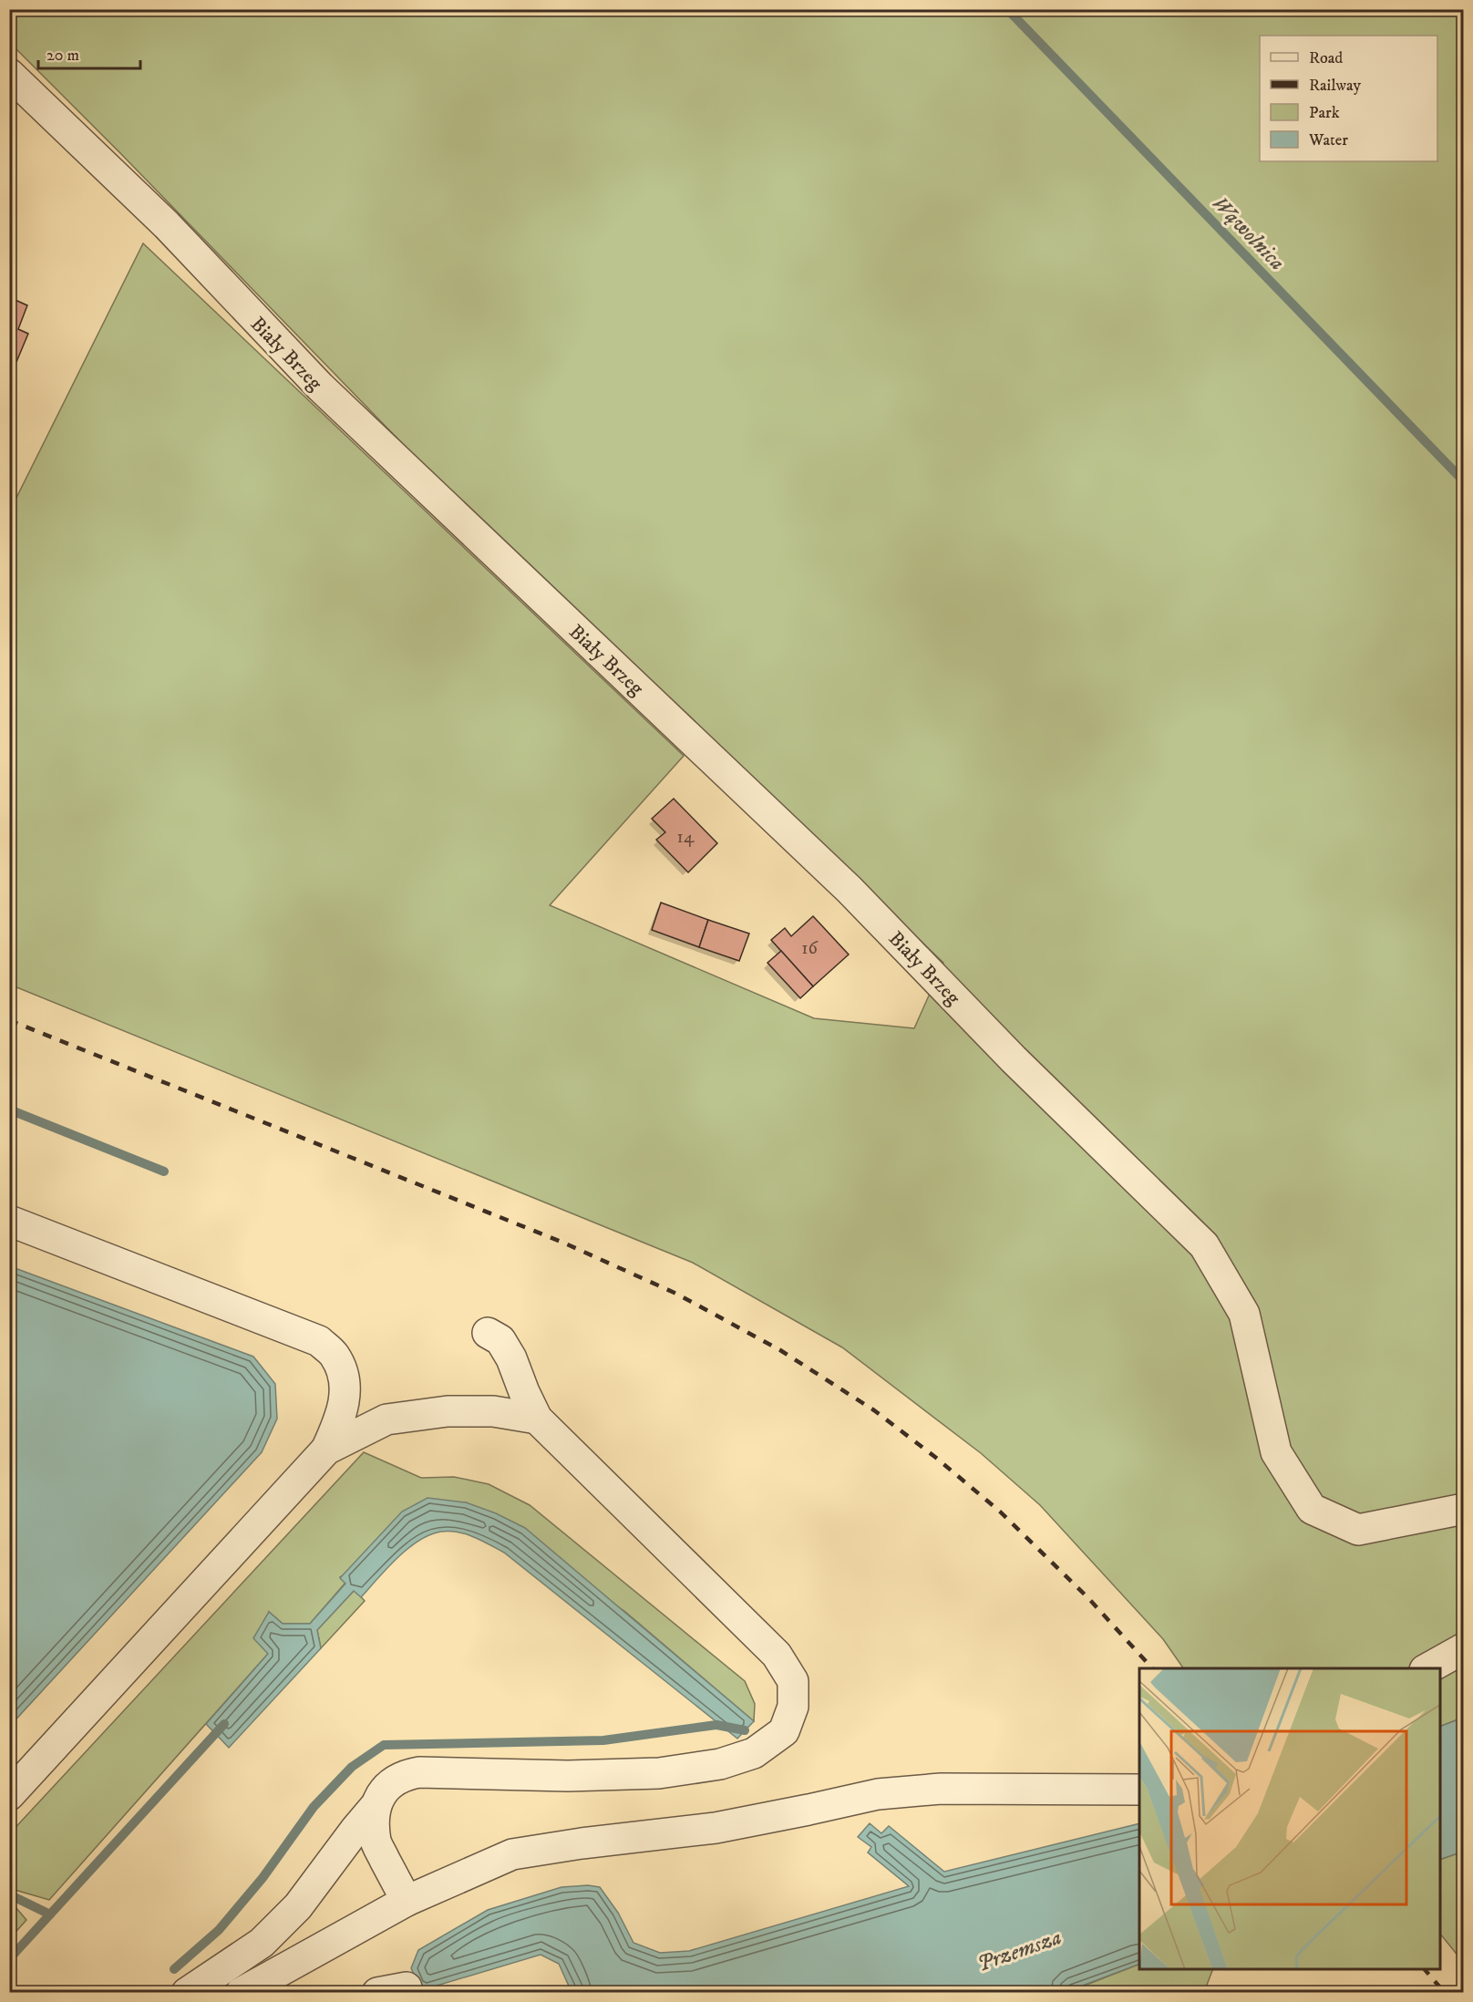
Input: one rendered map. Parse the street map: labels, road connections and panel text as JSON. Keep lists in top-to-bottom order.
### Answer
{
  "streets": {
    "lane": ["Biały Brzeg"]
  },
  "water": ["Wąwolnica", "Przemsza"],
  "house_numbers": ["14", "16"],
  "legend": [
    "Road",
    "Railway",
    "Park",
    "Water"
  ],
  "scale_bar": "20 m"
}
